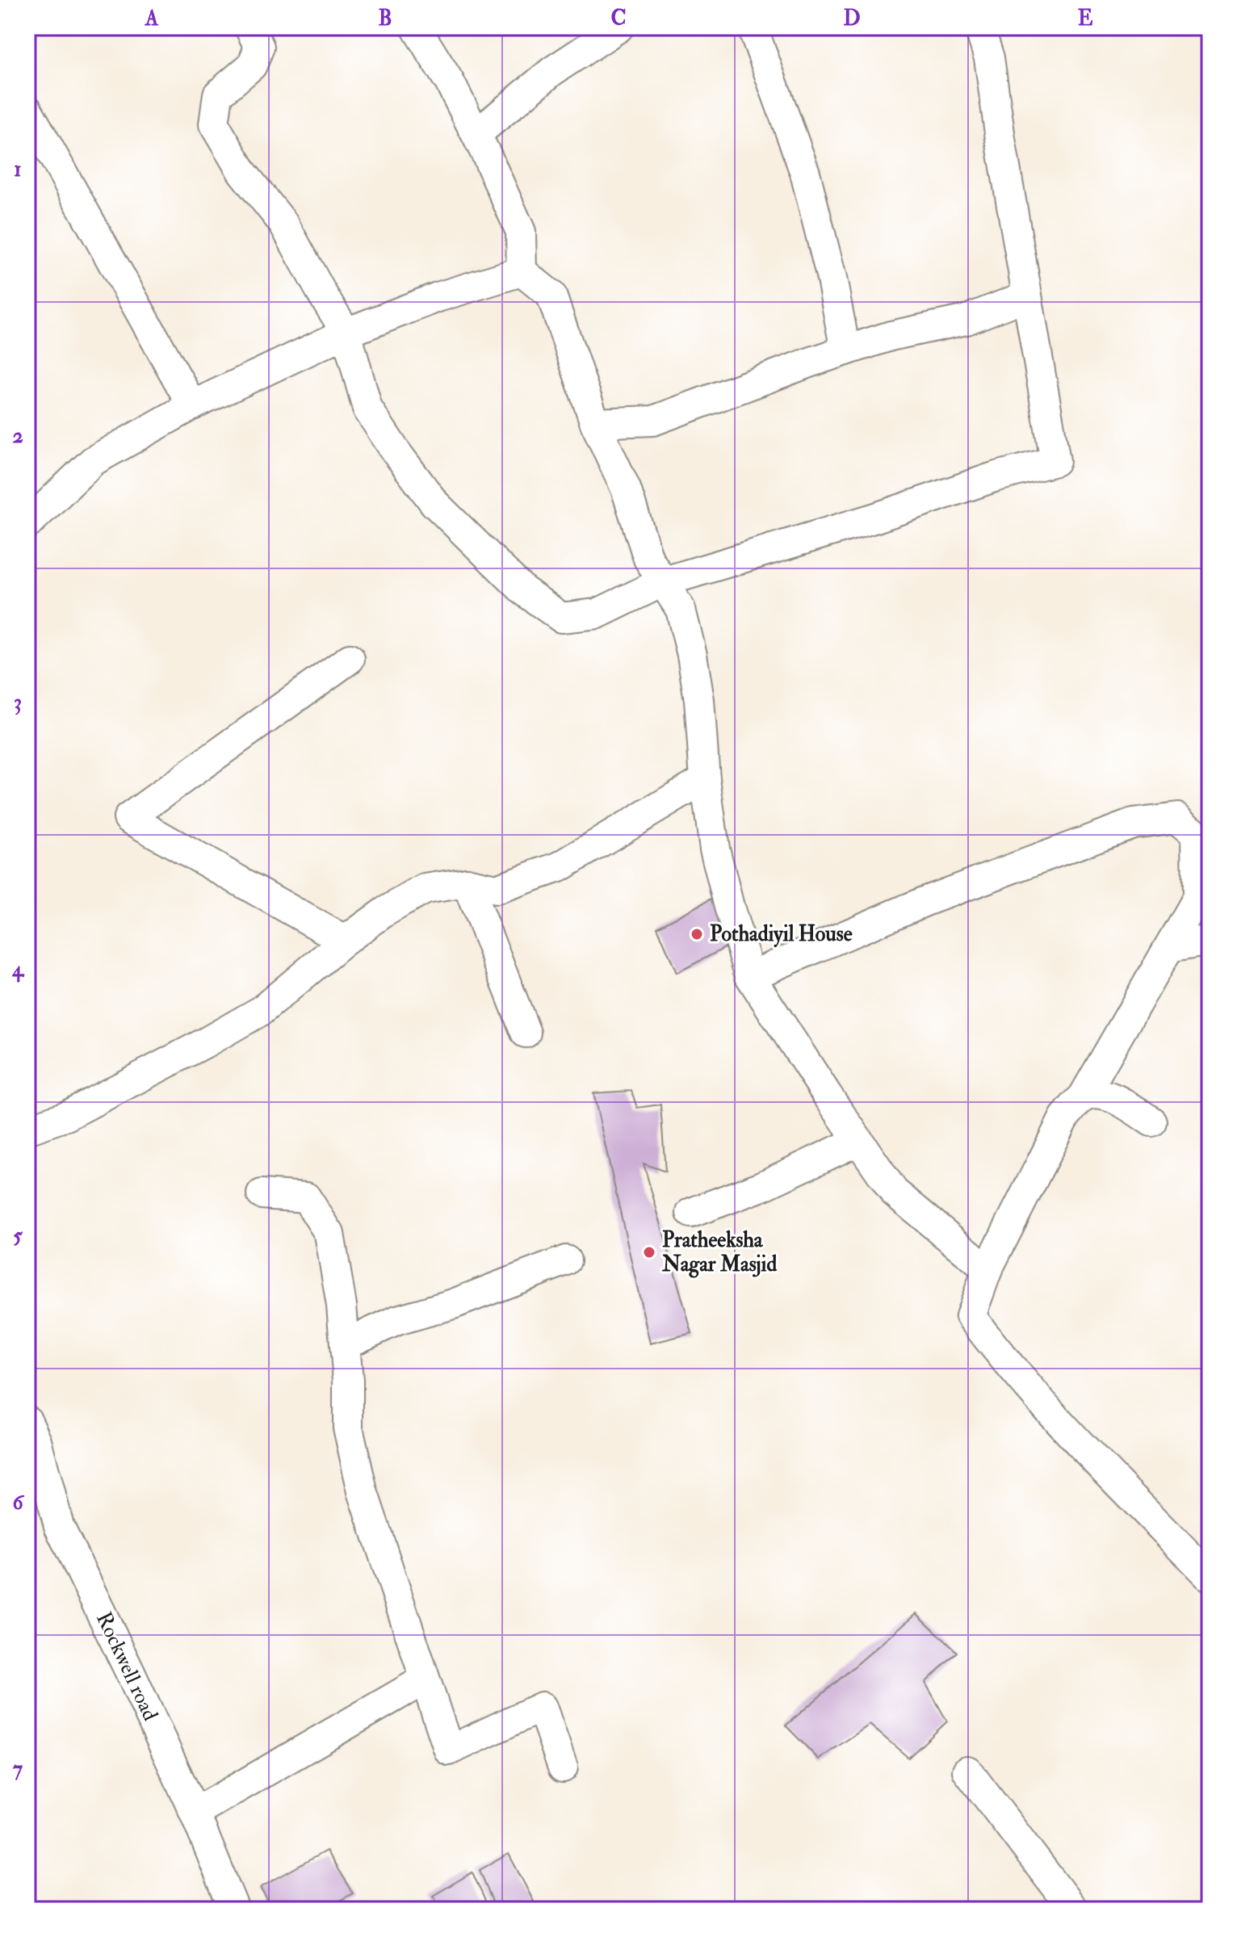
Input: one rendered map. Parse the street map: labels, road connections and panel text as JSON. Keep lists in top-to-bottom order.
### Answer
{
  "streets": {
    "street": ["Rockwell road"]
  },
  "places": ["Pothadiyil House", "Pratheeksha Nagar Masjid"],
  "grid": {
    "columns": [
      "A",
      "B",
      "C",
      "D",
      "E"
    ],
    "rows": [
      "1",
      "2",
      "3",
      "4",
      "5",
      "6",
      "7"
    ]
  }
}
